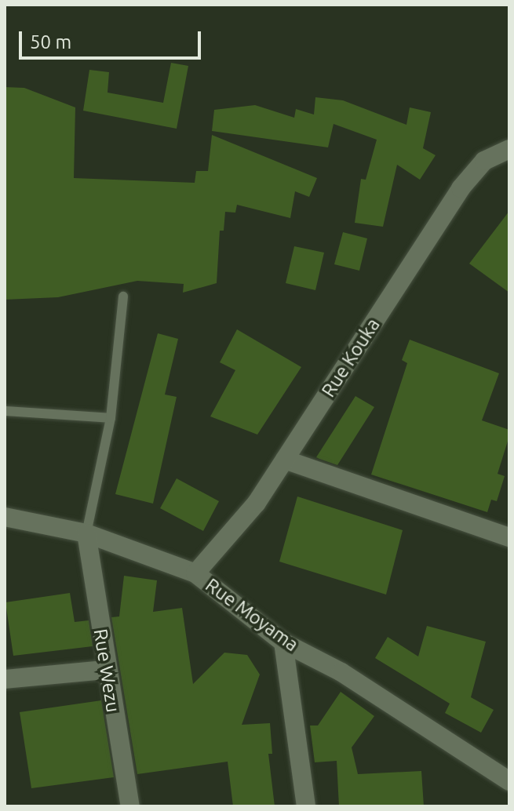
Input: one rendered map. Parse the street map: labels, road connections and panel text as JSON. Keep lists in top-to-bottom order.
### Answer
{
  "streets": {
    "street": ["Rue Kouka", "Rue Moyama", "Rue Wezu"]
  },
  "crossings": [
    ["Rue Kouka", "Rue Moyama"],
    ["Rue Moyama", "Rue Wezu"]
  ],
  "scale_bar": "50 m"
}
